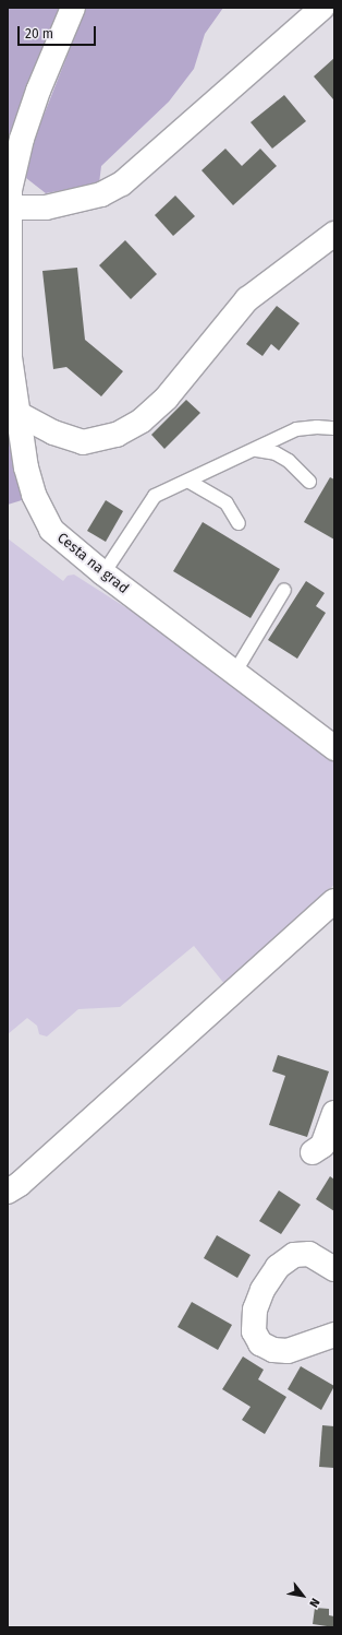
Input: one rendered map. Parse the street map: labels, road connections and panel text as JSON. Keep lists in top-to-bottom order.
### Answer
{
  "streets": {
    "street": ["Cesta na grad"]
  },
  "scale_bar": "20 m",
  "north": "bottom right"
}
